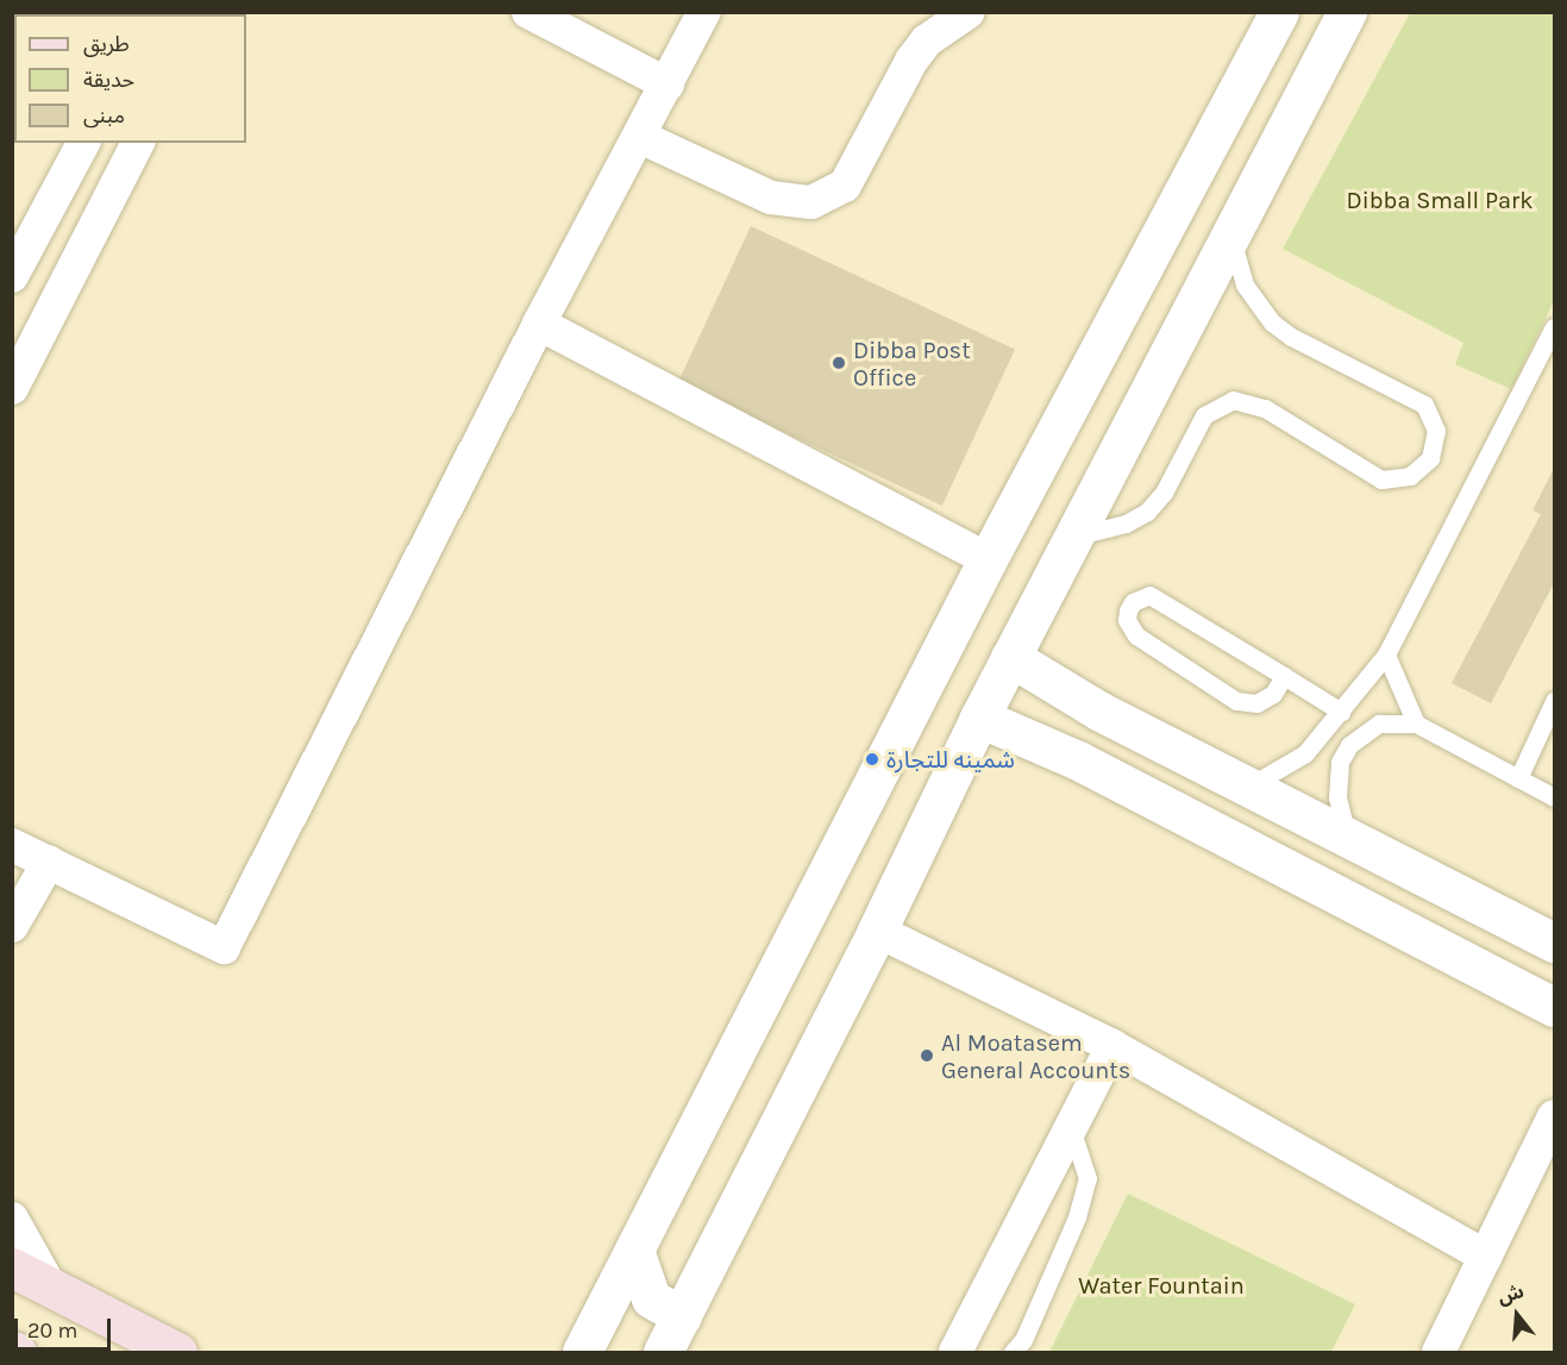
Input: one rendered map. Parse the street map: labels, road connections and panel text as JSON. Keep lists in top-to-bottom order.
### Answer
{
  "parks": ["Dibba Small Park", "Water Fountain"],
  "places": ["Dibba Post Office", "شمينه للتجارة", "Al Moatasem General Accounts"],
  "legend": ["طريق", "حديقة", "مبنى"],
  "scale_bar": "20 m",
  "north": "top"
}
